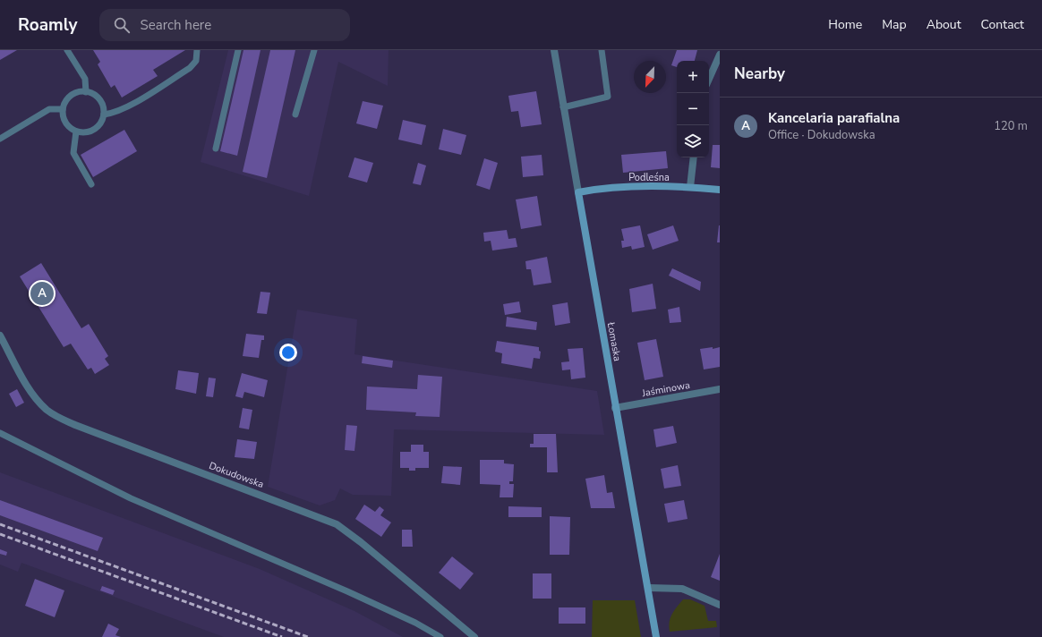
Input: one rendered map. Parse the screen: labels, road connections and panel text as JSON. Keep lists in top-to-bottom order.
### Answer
{
  "streets": {
    "street": [
      "Podleśna",
      "Łomaska",
      "Jaśminowa",
      "Dokudowska"
    ]
  },
  "crossings": [
    ["Podleśna", "Łomaska"],
    ["Łomaska", "Jaśminowa"]
  ],
  "north": "bottom left",
  "page": {
    "header": "Roamly",
    "search": "Search here",
    "nav": [
      "Home",
      "Map",
      "About",
      "Contact"
    ],
    "heading": "Nearby",
    "map_buttons": ["+", "−"],
    "list": [
      {
        "mark": "A",
        "name": "Kancelaria parafialna",
        "note": "Office · Dokudowska",
        "value": "120 m"
      }
    ],
    "pins": "A"
  }
}
